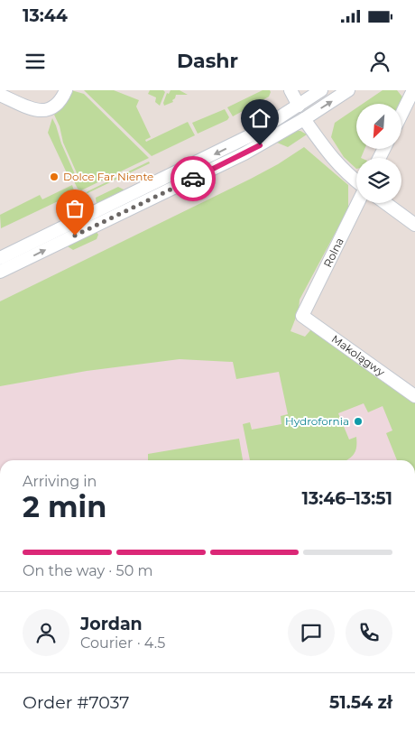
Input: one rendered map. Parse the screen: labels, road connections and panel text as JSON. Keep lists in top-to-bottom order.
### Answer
{
  "streets": {
    "street": ["Rolna", "Makolągwy"]
  },
  "crossings": [
    ["Rolna", "Makolągwy"]
  ],
  "places": ["Dolce Far Niente", "Hydrofornia"],
  "north": "bottom left",
  "page": {
    "status": "13:44",
    "header": "Dashr",
    "heading": ["2 min", "Arriving in", "13:46–13:51"],
    "panel": [
      "Jordan",
      "Courier · 4.5",
      "Order #7037",
      "51.54 zł"
    ],
    "bar": "On the way · 50 m"
  }
}
